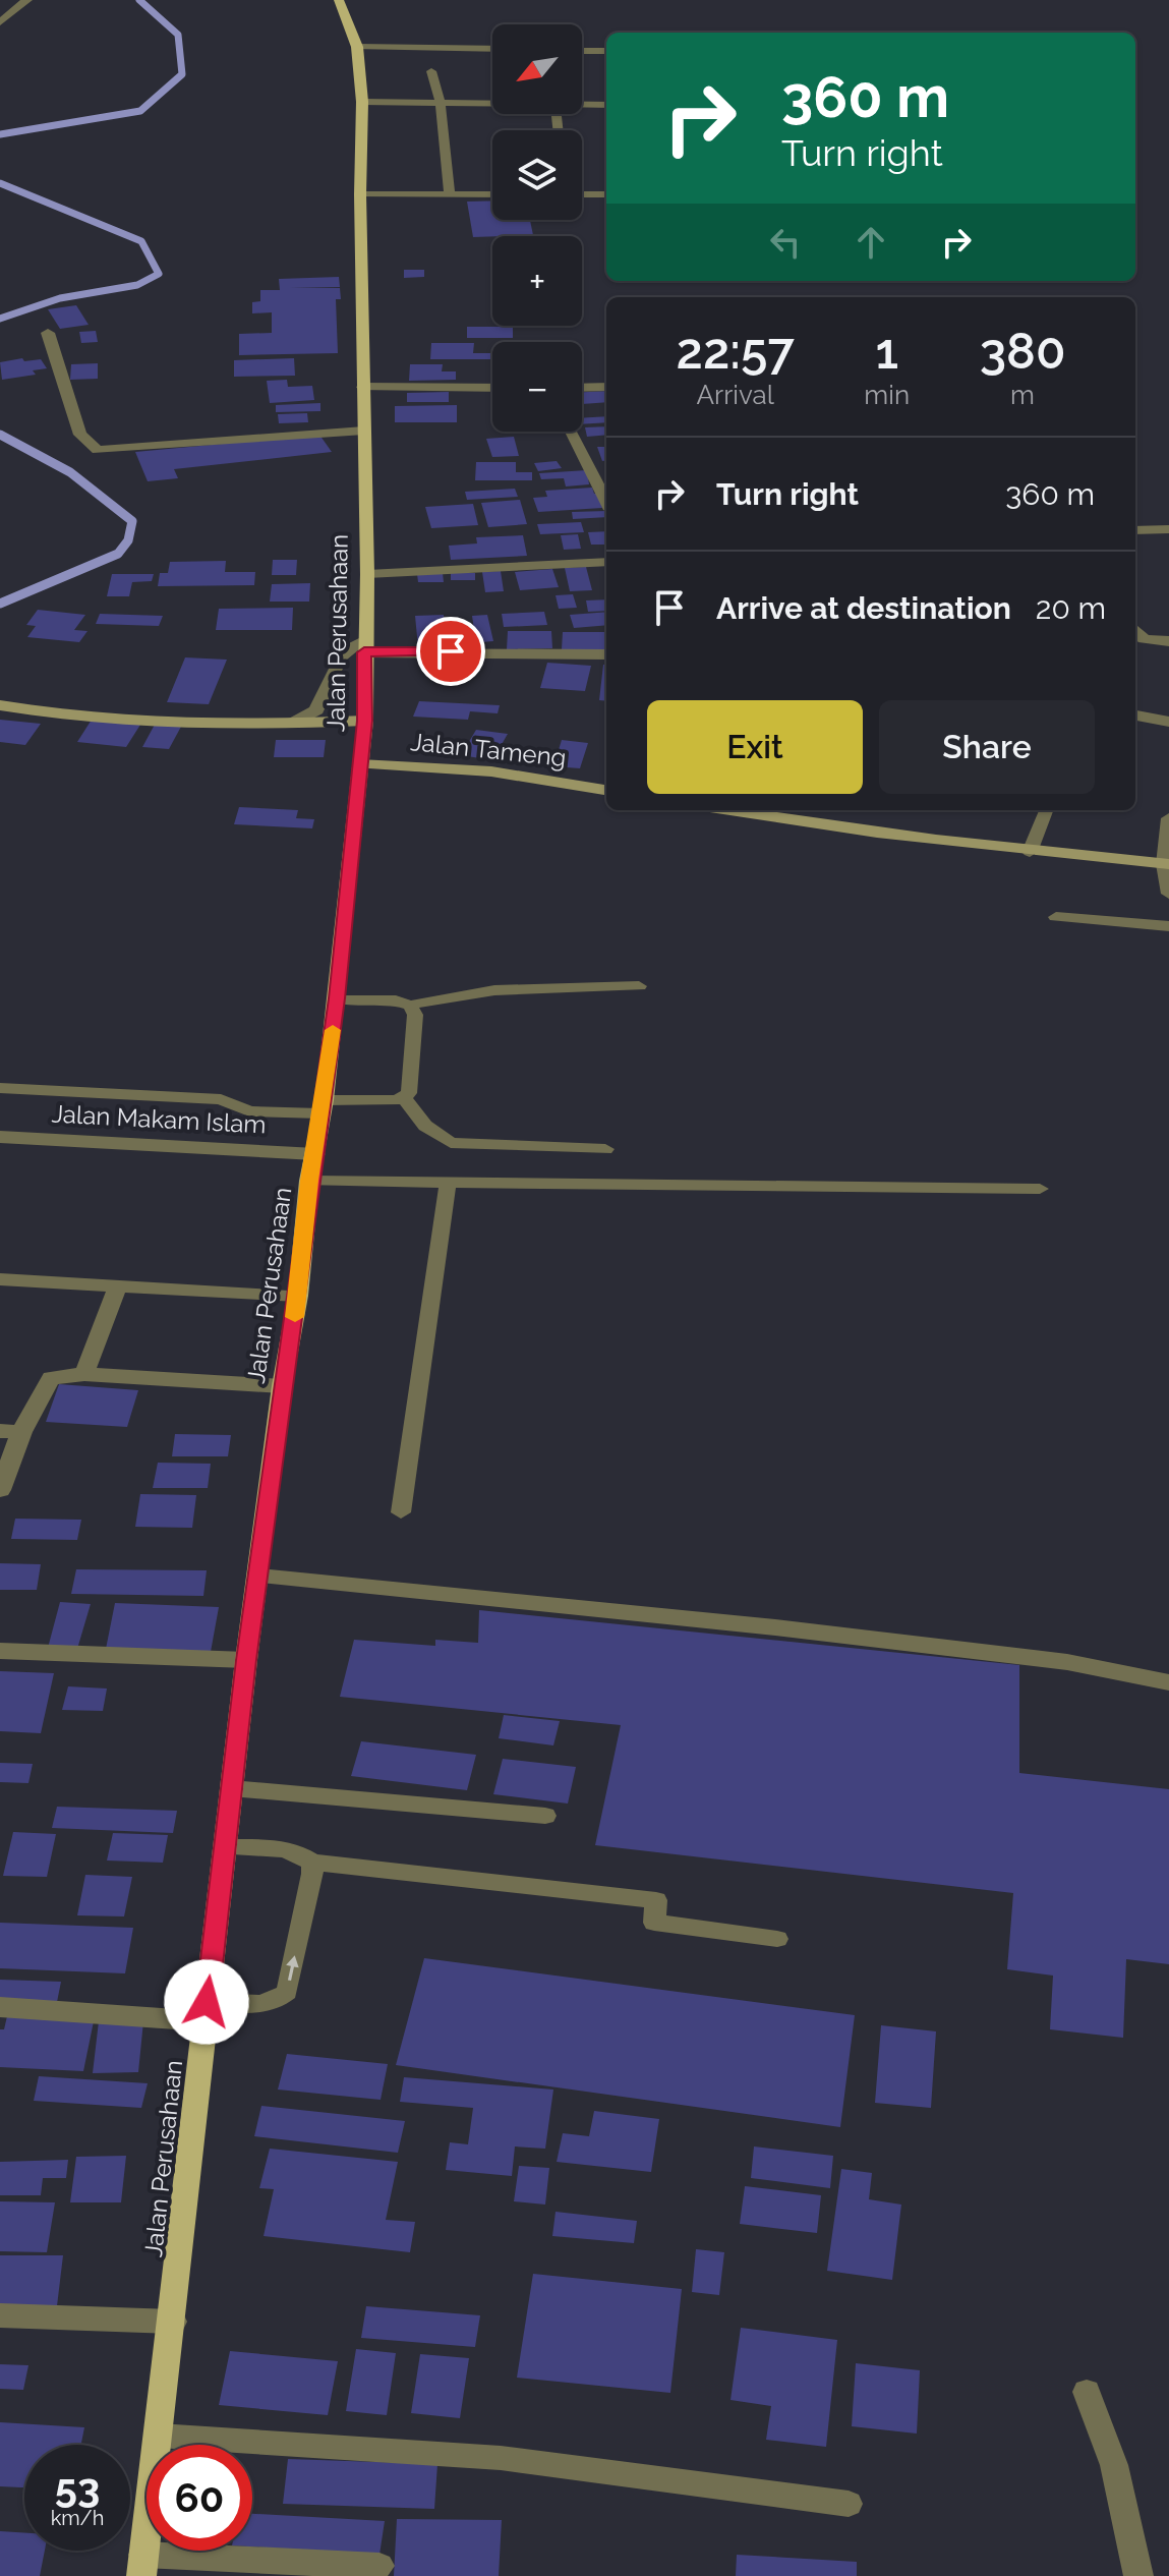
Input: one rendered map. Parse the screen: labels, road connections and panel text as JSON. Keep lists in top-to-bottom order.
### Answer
{
  "streets": {
    "main road": ["Jalan Perusahaan"],
    "street": ["Jalan Tameng", "Jalan Makam Islam"]
  },
  "crossings": [
    ["Jalan Perusahaan", "Jalan Tameng"],
    ["Jalan Perusahaan", "Jalan Makam Islam"]
  ],
  "north": "bottom left",
  "page": {
    "map_buttons": ["+", "−"],
    "turn": ["360 m", "Turn right"],
    "eta": [
      "22:57",
      "Arrival",
      "1",
      "min",
      "380",
      "m"
    ],
    "list": [
      {
        "name": "Turn right",
        "value": "360 m"
      },
      {
        "name": "Arrive at destination",
        "value": "20 m"
      }
    ],
    "buttons": ["Exit", "Share"],
    "speed": "53 km/h",
    "limit": "60"
  }
}
